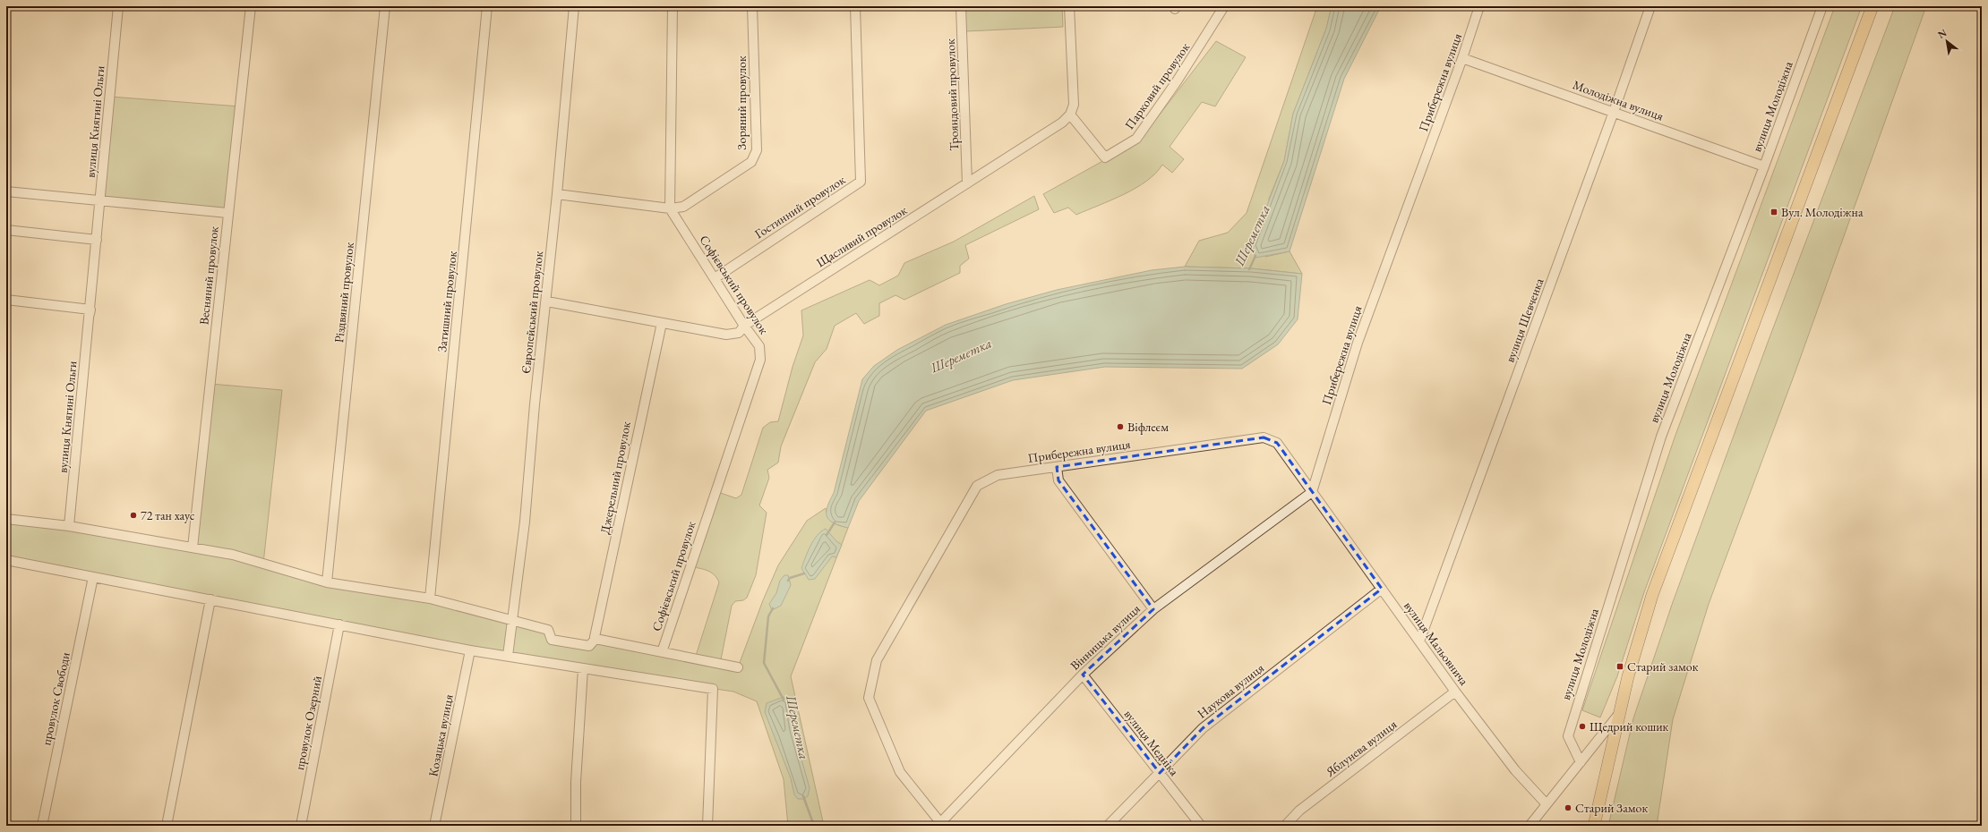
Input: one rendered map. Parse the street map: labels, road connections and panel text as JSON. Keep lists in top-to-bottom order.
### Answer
{
  "streets": {
    "street": [
      "Прибережна вулиця",
      "Парковий провулок",
      "Трояндовий провулок",
      "Молодіжна вулиця",
      "Зоряний провулок",
      "вулиця Молодіжна",
      "вулиця Княгині Ольги",
      "Гостинний провулок",
      "Щасливий провулок",
      "Весняний провулок",
      "Софієвський провулок",
      "Різдвяний провулок",
      "Затишний провулок",
      "Європейський провулок",
      "вулиця Шевченка",
      "Джерельний провулок",
      "Вінницька вулиця",
      "вулиця Мальовнича",
      "Наукова вулиця",
      "провулок Свободи",
      "провулок Озерний",
      "Козацька вулиця",
      "вулиця Медніка",
      "Яблунева вулиця"
    ]
  },
  "crossings": [
    ["Прибережна вулиця", "Молодіжна вулиця"],
    ["Прибережна вулиця", "Вінницька вулиця"],
    ["Прибережна вулиця", "вулиця Мальовнича"],
    ["Парковий провулок", "Щасливий провулок"],
    ["Трояндовий провулок", "Щасливий провулок"],
    ["Молодіжна вулиця", "вулиця Молодіжна"],
    ["Молодіжна вулиця", "вулиця Шевченка"],
    ["Зоряний провулок", "Софієвський провулок"],
    ["Зоряний провулок", "Європейський провулок"],
    ["Гостинний провулок", "Софієвський провулок"],
    ["Щасливий провулок", "Софієвський провулок"],
    ["Щасливий провулок", "Європейський провулок"],
    ["Щасливий провулок", "Джерельний провулок"],
    ["вулиця Шевченка", "вулиця Мальовнича"],
    ["Вінницька вулиця", "вулиця Мальовнича"],
    ["Вінницька вулиця", "вулиця Медніка"],
    ["вулиця Мальовнича", "Наукова вулиця"],
    ["вулиця Мальовнича", "Яблунева вулиця"],
    ["Наукова вулиця", "вулиця Медніка"]
  ],
  "water": ["Шереметка"],
  "places": {
    "transit": ["Вул. Молодіжна", "Старий замок"],
    "other": [
      "Віфлеєм",
      "72 тан хаус",
      "Щедрий кошик",
      "Старий Замок"
    ]
  },
  "north": "top left"
}
